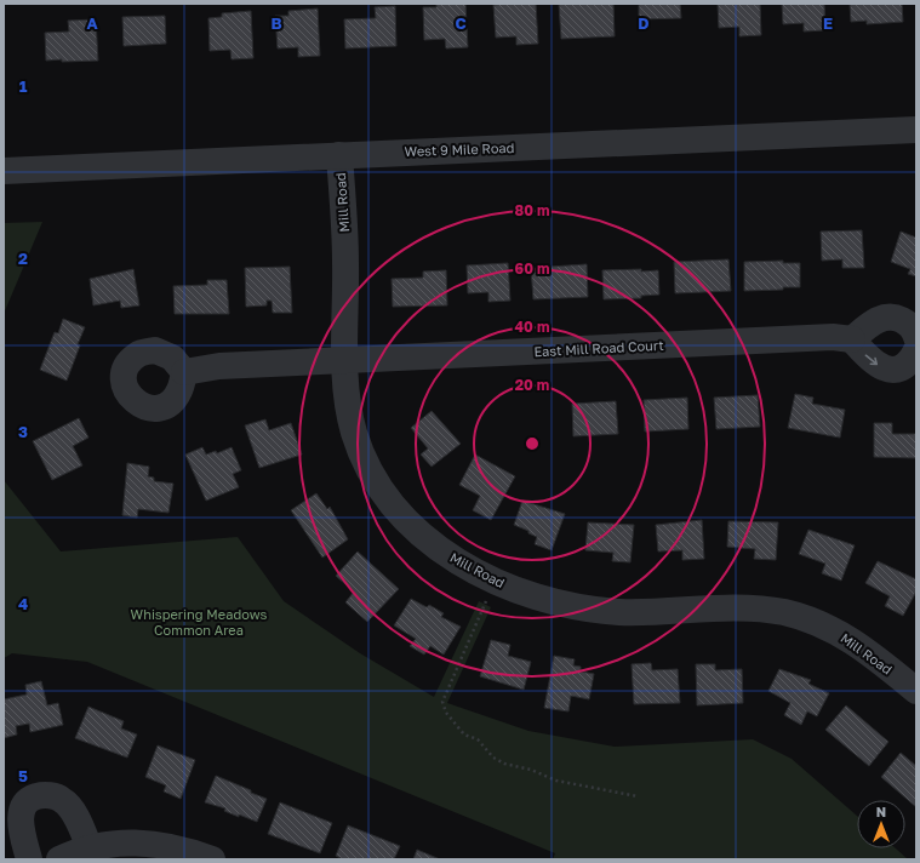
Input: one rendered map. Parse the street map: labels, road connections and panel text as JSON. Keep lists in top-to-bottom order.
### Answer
{
  "streets": {
    "street": ["West 9 Mile Road", "Mill Road", "East Mill Road Court"]
  },
  "crossings": [
    ["West 9 Mile Road", "Mill Road"],
    ["Mill Road", "East Mill Road Court"]
  ],
  "parks": ["Whispering Meadows Common Area"],
  "north": "top",
  "grid": {
    "columns": [
      "A",
      "B",
      "C",
      "D",
      "E"
    ],
    "rows": [
      "1",
      "2",
      "3",
      "4",
      "5"
    ]
  },
  "rings": [
    "80 m",
    "60 m",
    "40 m",
    "20 m"
  ]
}
